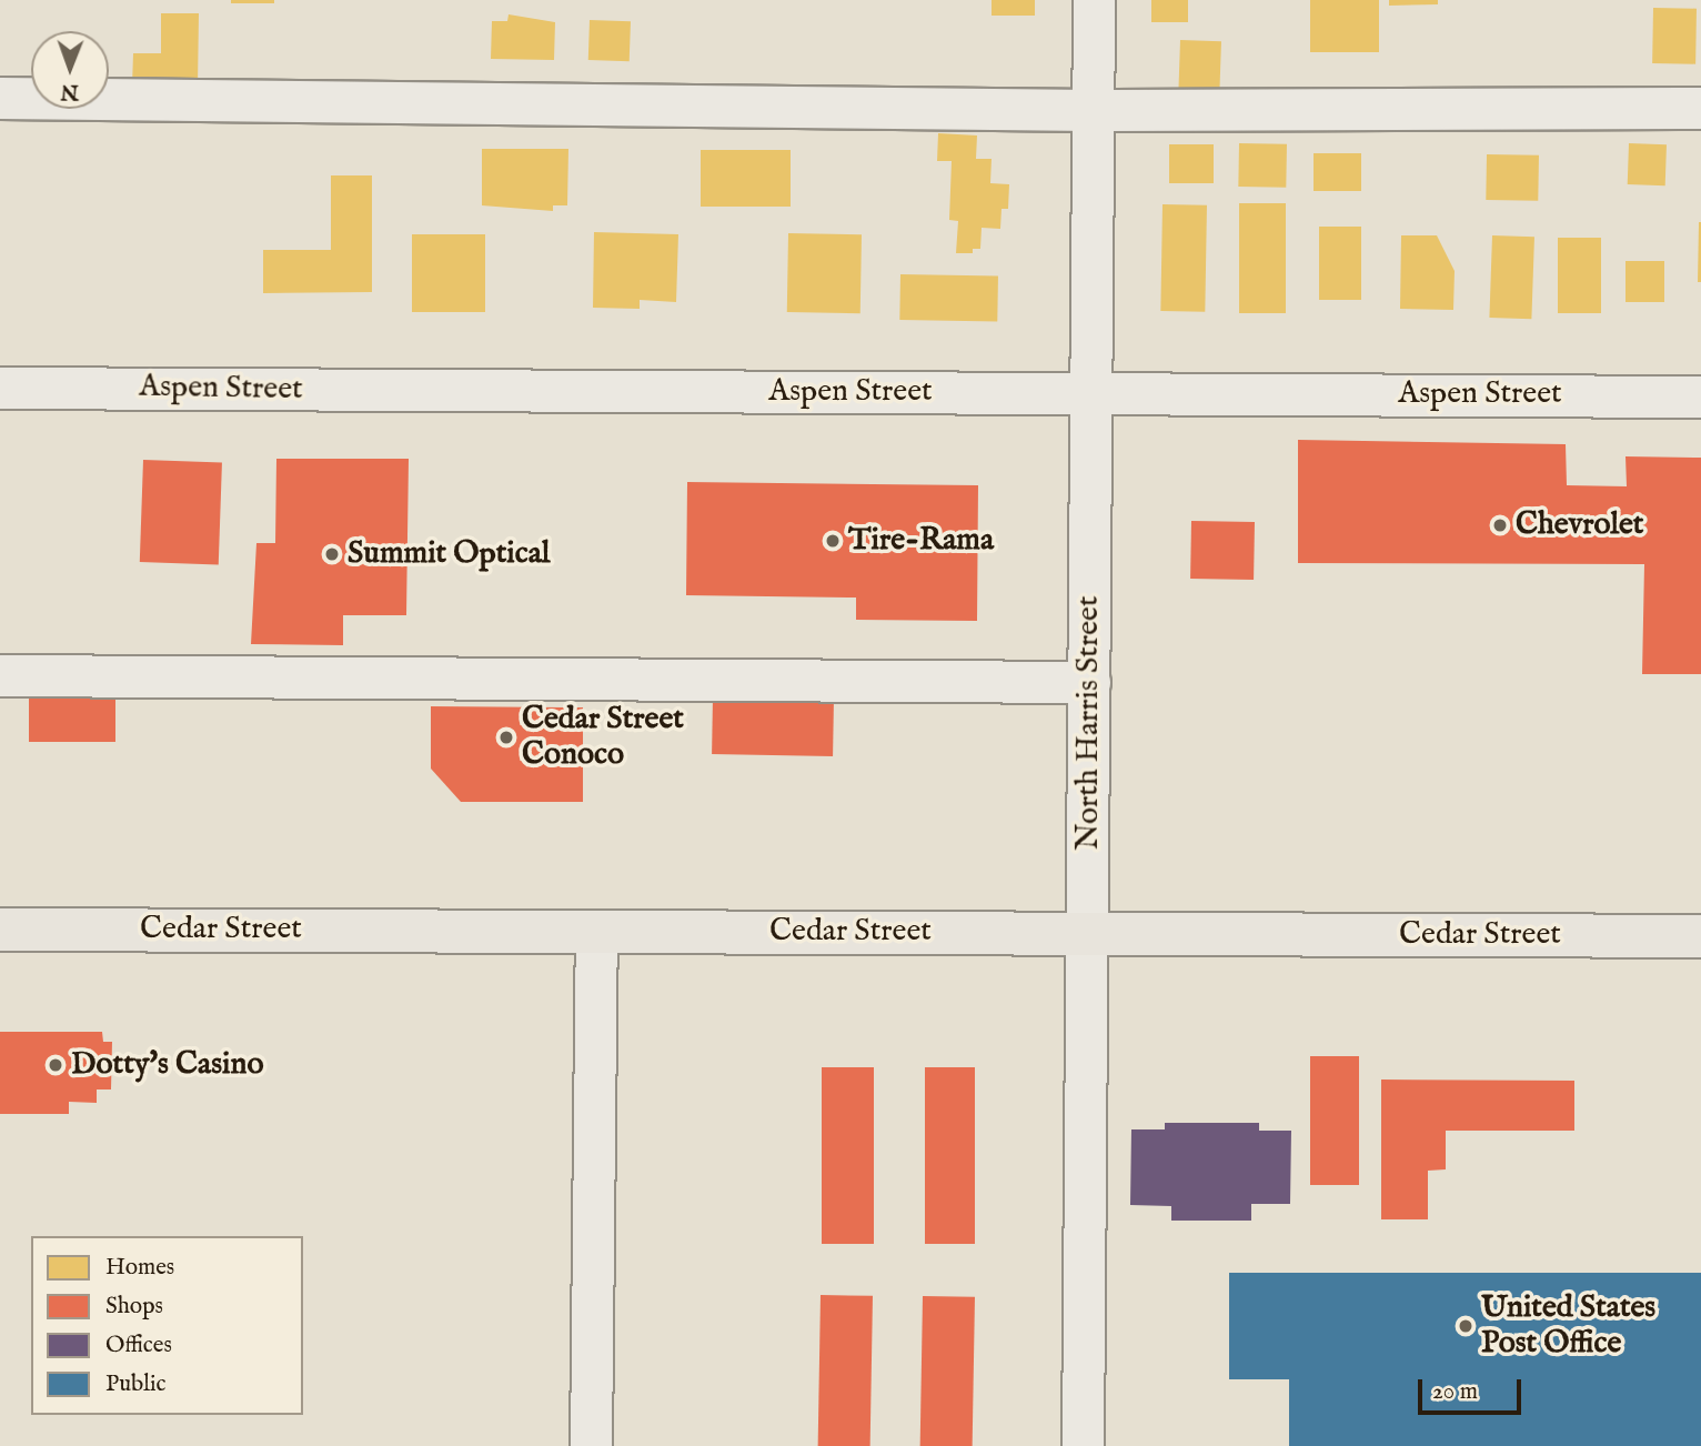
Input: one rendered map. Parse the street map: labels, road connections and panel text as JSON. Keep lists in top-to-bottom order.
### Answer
{
  "streets": {
    "main road": ["Cedar Street"],
    "street": ["Aspen Street", "North Harris Street"]
  },
  "crossings": [
    ["Aspen Street", "North Harris Street"],
    ["North Harris Street", "Cedar Street"]
  ],
  "places": [
    "Chevrolet",
    "Tire-Rama",
    "Summit Optical",
    "Cedar Street Conoco",
    "Dotty's Casino",
    "United States Post Office"
  ],
  "legend": [
    "Homes",
    "Shops",
    "Offices",
    "Public"
  ],
  "scale_bar": "20 m",
  "north": "bottom"
}
